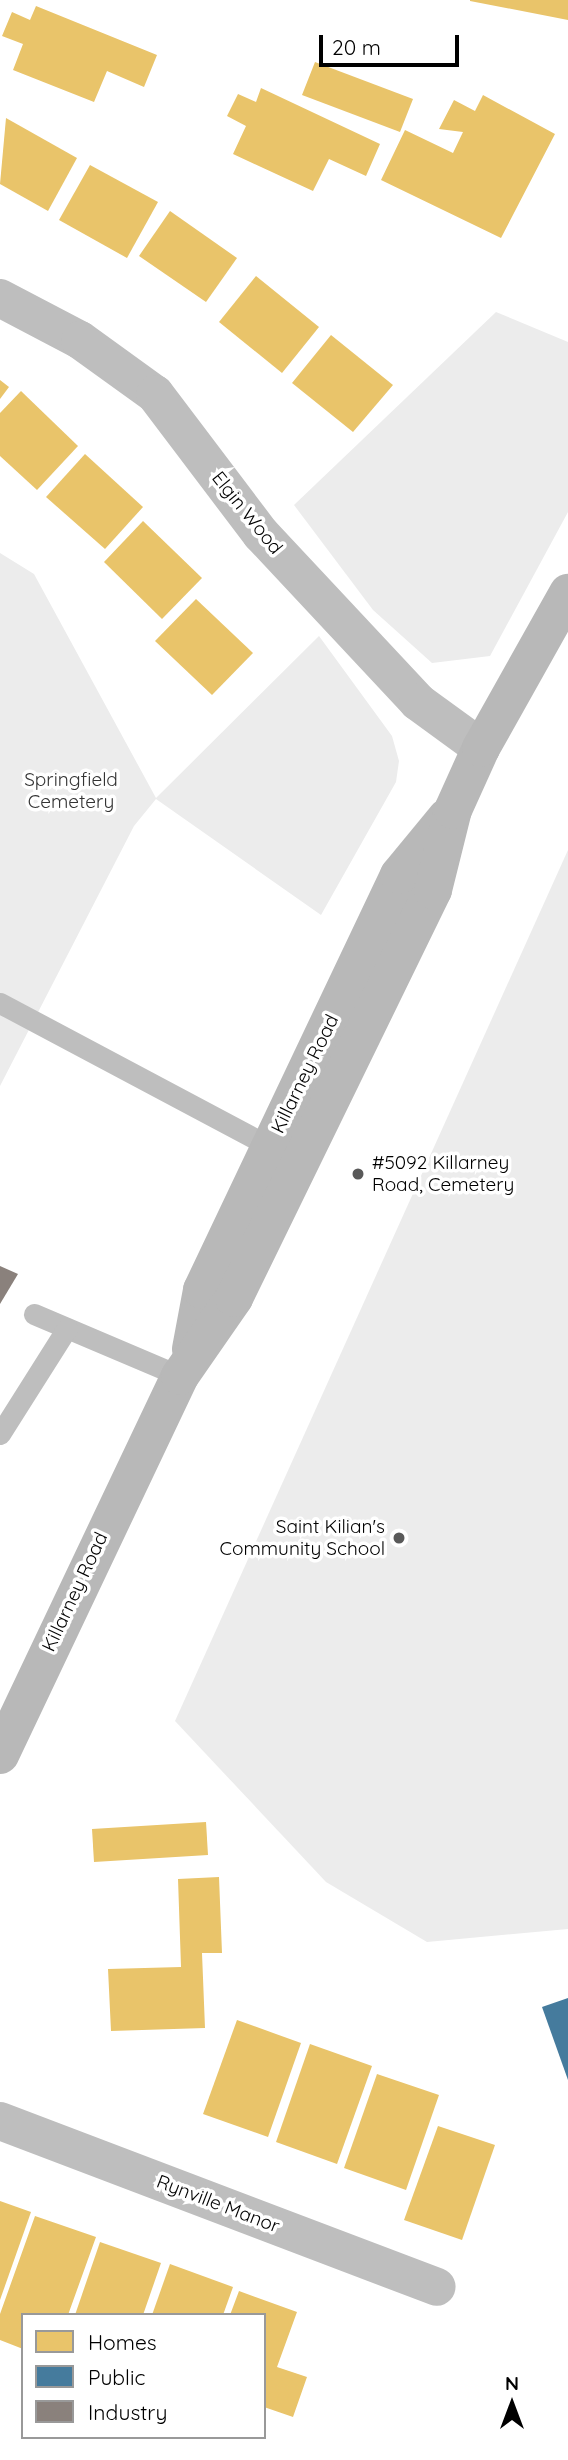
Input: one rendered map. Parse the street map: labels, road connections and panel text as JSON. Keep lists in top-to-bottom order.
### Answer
{
  "streets": {
    "main road": ["Killarney Road"],
    "street": ["Elgin Wood", "Rynville Manor"]
  },
  "crossings": [
    ["Elgin Wood", "Killarney Road"]
  ],
  "parks": ["Springfield Cemetery"],
  "places": ["#5092 Killarney Road, Cemetery", "Saint Kilian's Community School"],
  "legend": ["Homes", "Public", "Industry"],
  "scale_bar": "20 m",
  "north": "top"
}
